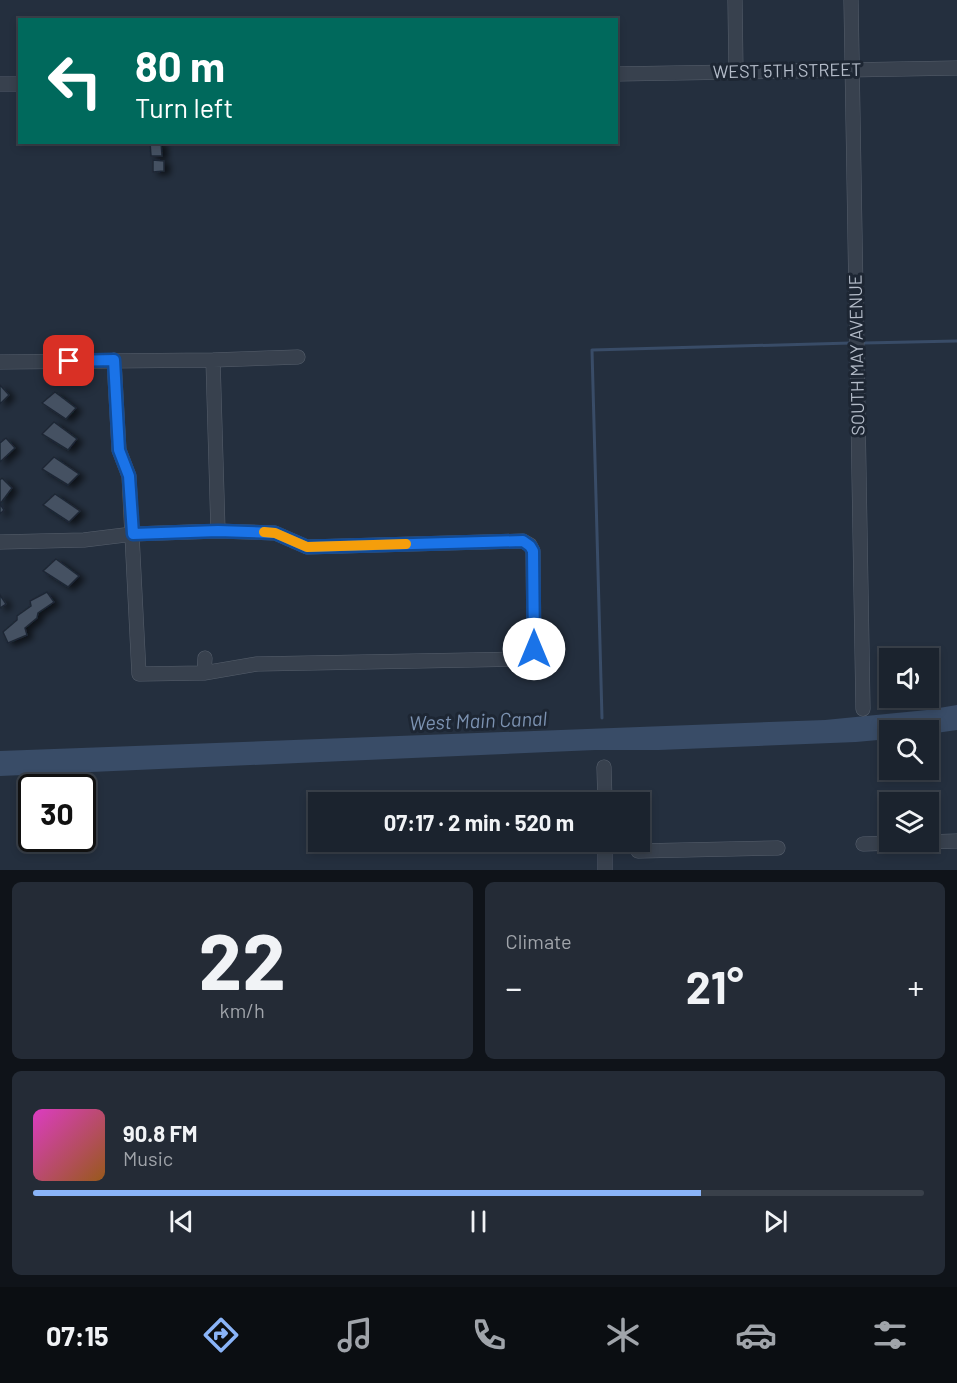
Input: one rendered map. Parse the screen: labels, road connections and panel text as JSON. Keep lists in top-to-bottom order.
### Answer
{
  "streets": {
    "street": ["WEST 5TH STREET", "SOUTH MAY AVENUE"]
  },
  "crossings": [
    ["WEST 5TH STREET", "SOUTH MAY AVENUE"]
  ],
  "water": ["West Main Canal"],
  "page": {
    "turn": ["80 m", "Turn left"],
    "limit": "30",
    "trip": "07:17 · 2 min · 520 m",
    "tile": [
      ["22", "km/h"],
      "Climate"
    ],
    "heat": ["−", "21°", "+"],
    "song": ["90.8 FM", "Music"],
    "tabs": "07:15"
  }
}
